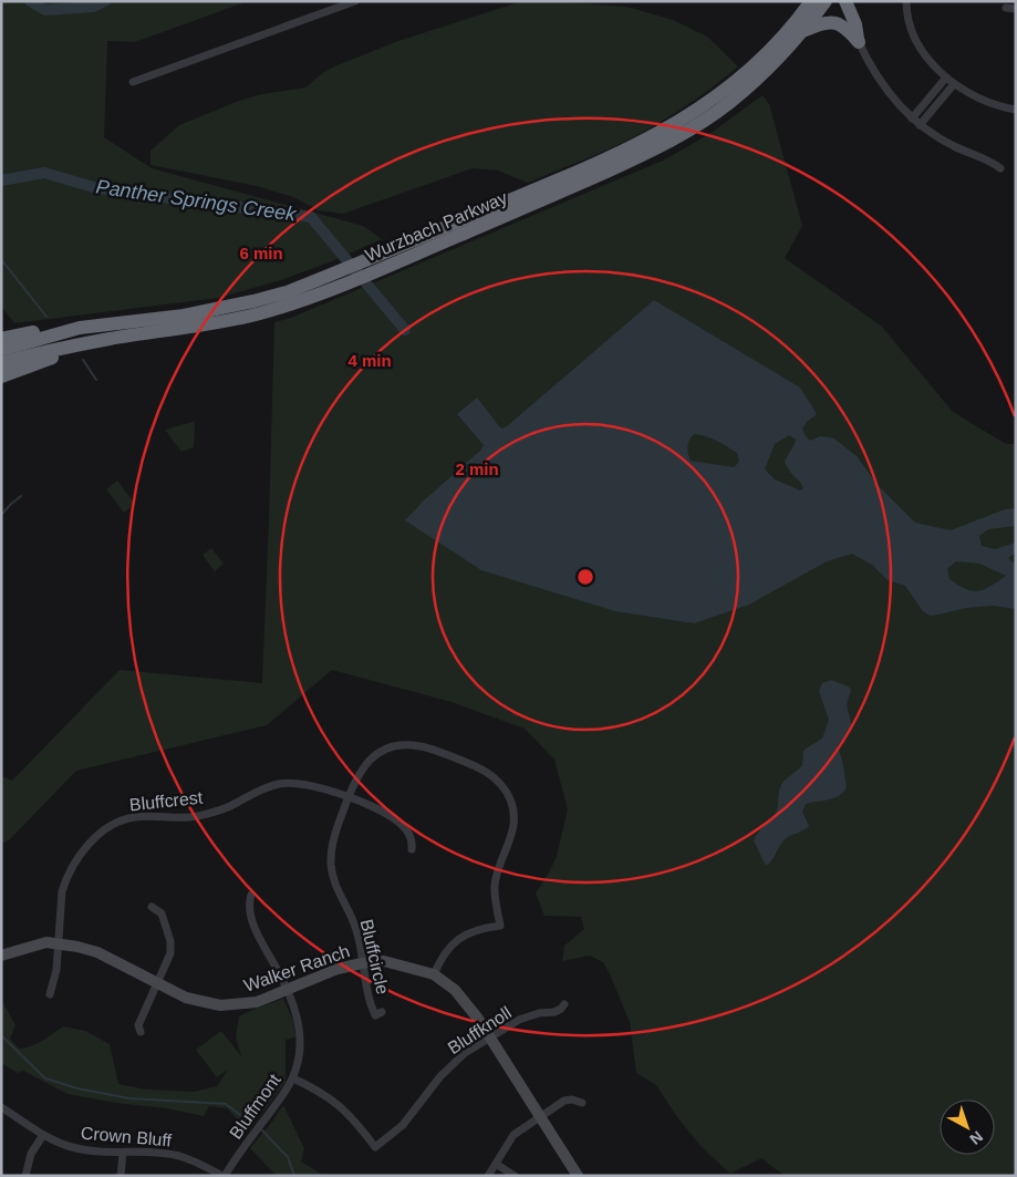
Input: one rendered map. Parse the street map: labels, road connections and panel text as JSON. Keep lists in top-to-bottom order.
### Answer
{
  "streets": {
    "highway": ["Wurzbach Parkway"],
    "street": [
      "Bluffcrest",
      "Bluffcircle",
      "Walker Ranch",
      "Bluffknoll",
      "Bluffmont",
      "Crown Bluff"
    ]
  },
  "crossings": [
    ["Bluffcrest", "Bluffcircle"],
    ["Bluffcrest", "Walker Ranch"],
    ["Bluffcircle", "Walker Ranch"],
    ["Walker Ranch", "Bluffknoll"],
    ["Walker Ranch", "Bluffmont"],
    ["Bluffknoll", "Bluffmont"],
    ["Bluffmont", "Crown Bluff"]
  ],
  "water": ["Panther Springs Creek"],
  "north": "bottom right",
  "rings": ["6 min", "4 min", "2 min"]
}
